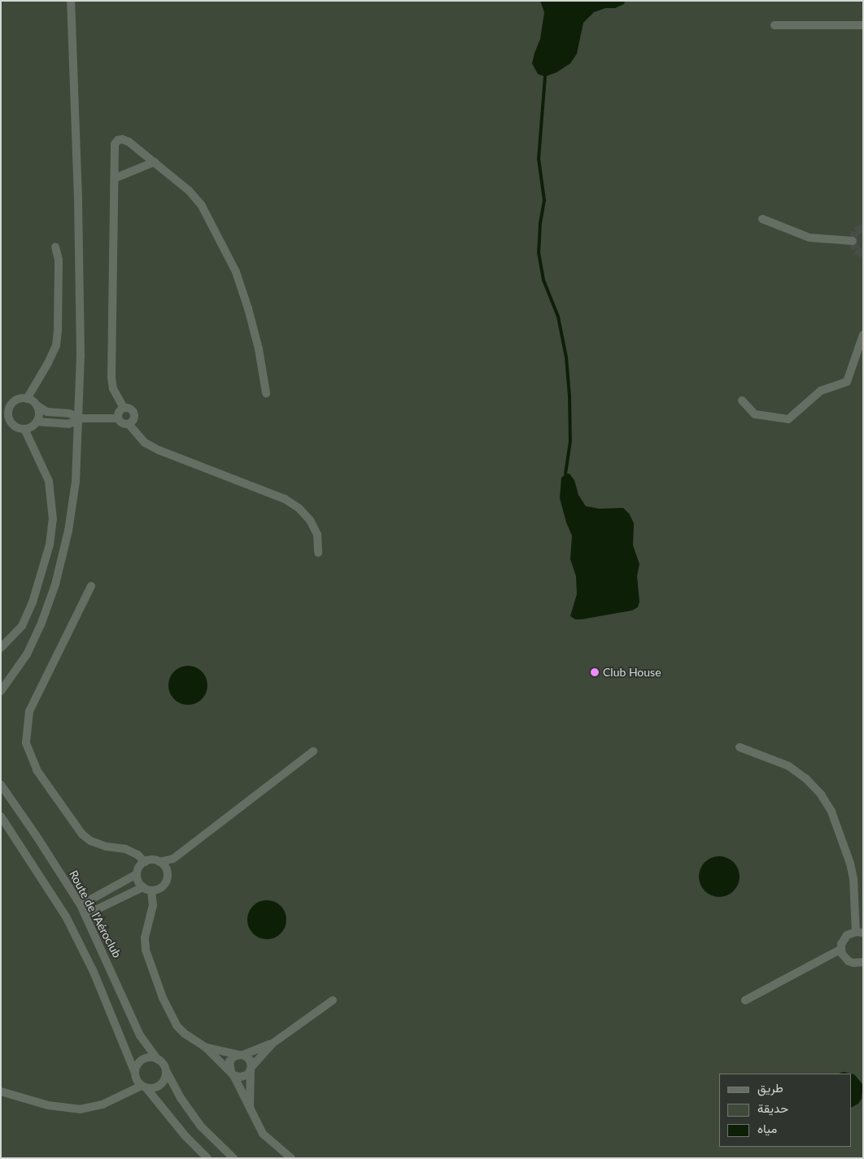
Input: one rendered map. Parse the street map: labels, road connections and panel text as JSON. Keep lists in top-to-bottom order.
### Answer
{
  "streets": {
    "street": ["Route de l’Aéroclub"]
  },
  "places": ["Club House"],
  "legend": ["طريق", "حديقة", "مياه"]
}
